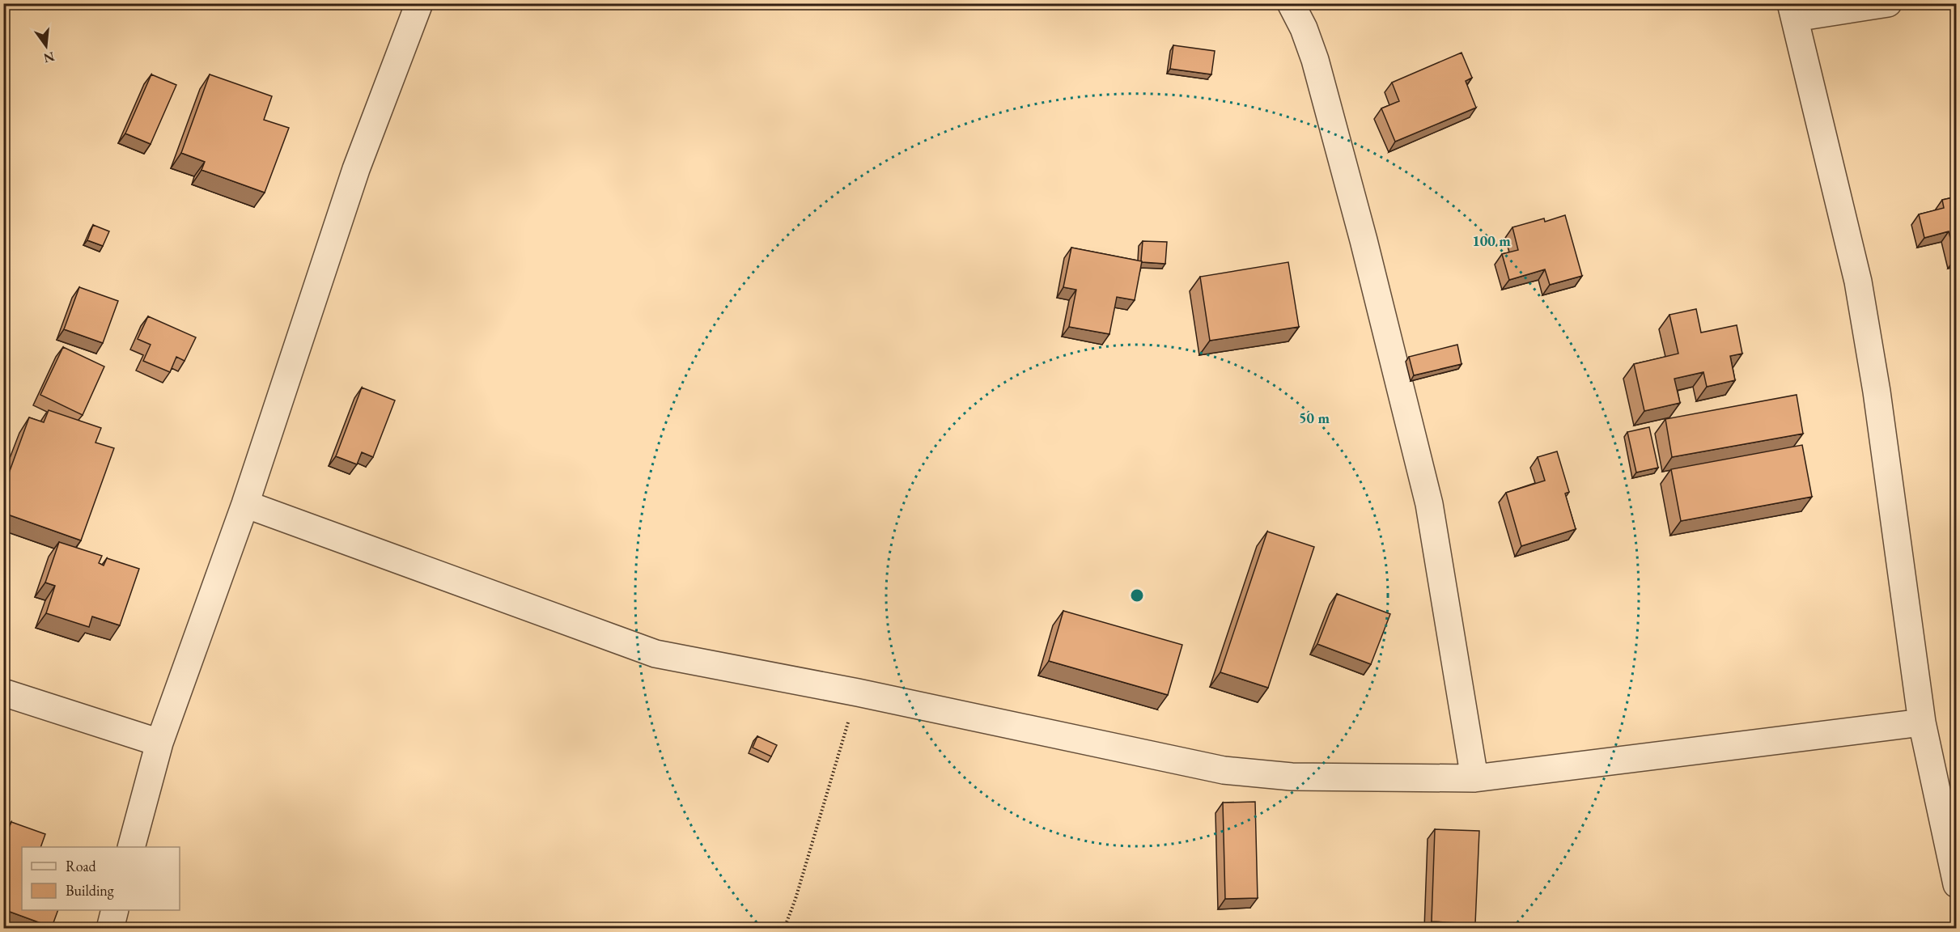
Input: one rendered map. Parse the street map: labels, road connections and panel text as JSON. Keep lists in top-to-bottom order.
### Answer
{
  "legend": ["Road", "Building"],
  "north": "bottom",
  "rings": ["100 m", "50 m"]
}
